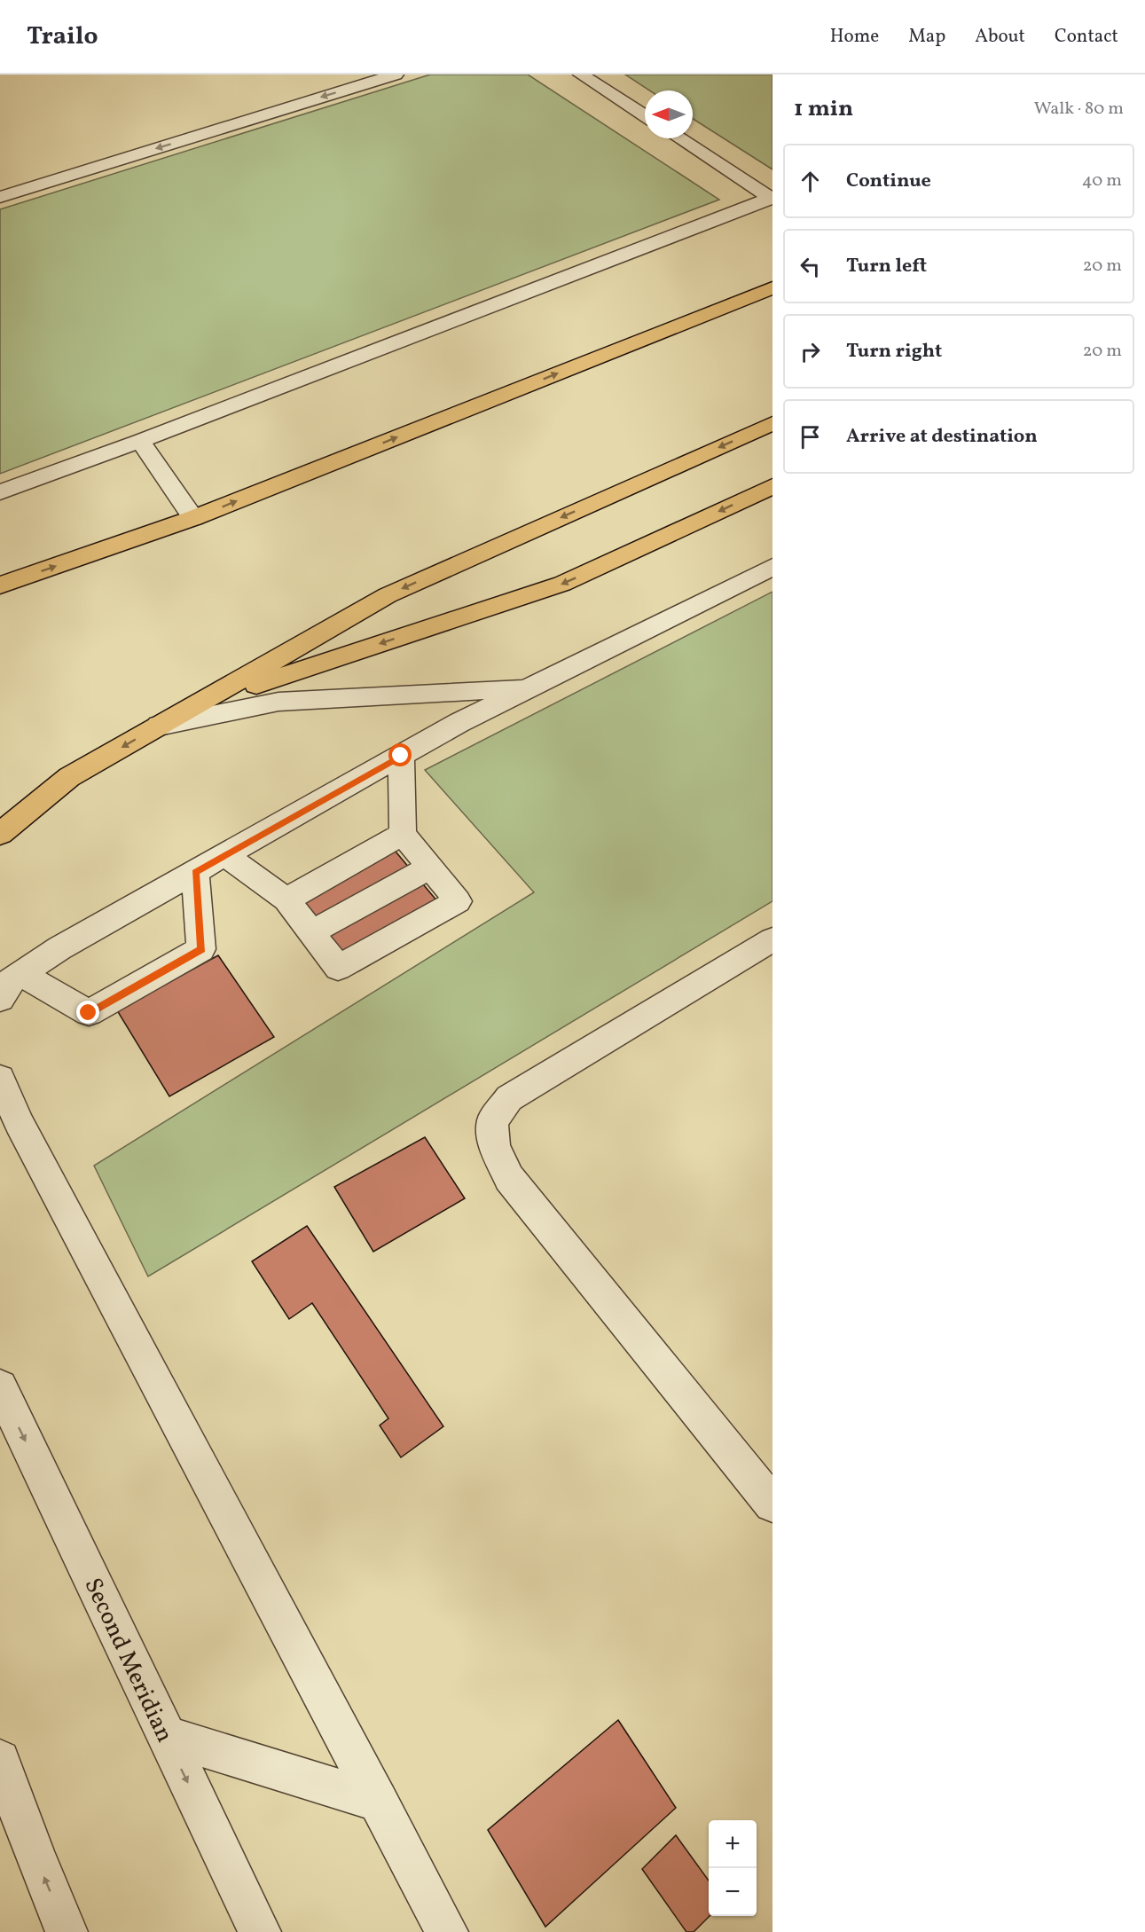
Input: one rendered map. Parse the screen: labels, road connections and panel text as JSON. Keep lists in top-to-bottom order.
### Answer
{
  "streets": {
    "street": ["Second Meridian"]
  },
  "north": "left",
  "page": {
    "header": "Trailo",
    "nav": [
      "Home",
      "Map",
      "About",
      "Contact"
    ],
    "heading": ["1 min", "Walk · 80 m"],
    "list": [
      ["Continue", "40 m"],
      ["Turn left", "20 m"],
      ["Turn right", "20 m"],
      "Arrive at destination"
    ],
    "map_buttons": ["+", "−"]
  }
}
